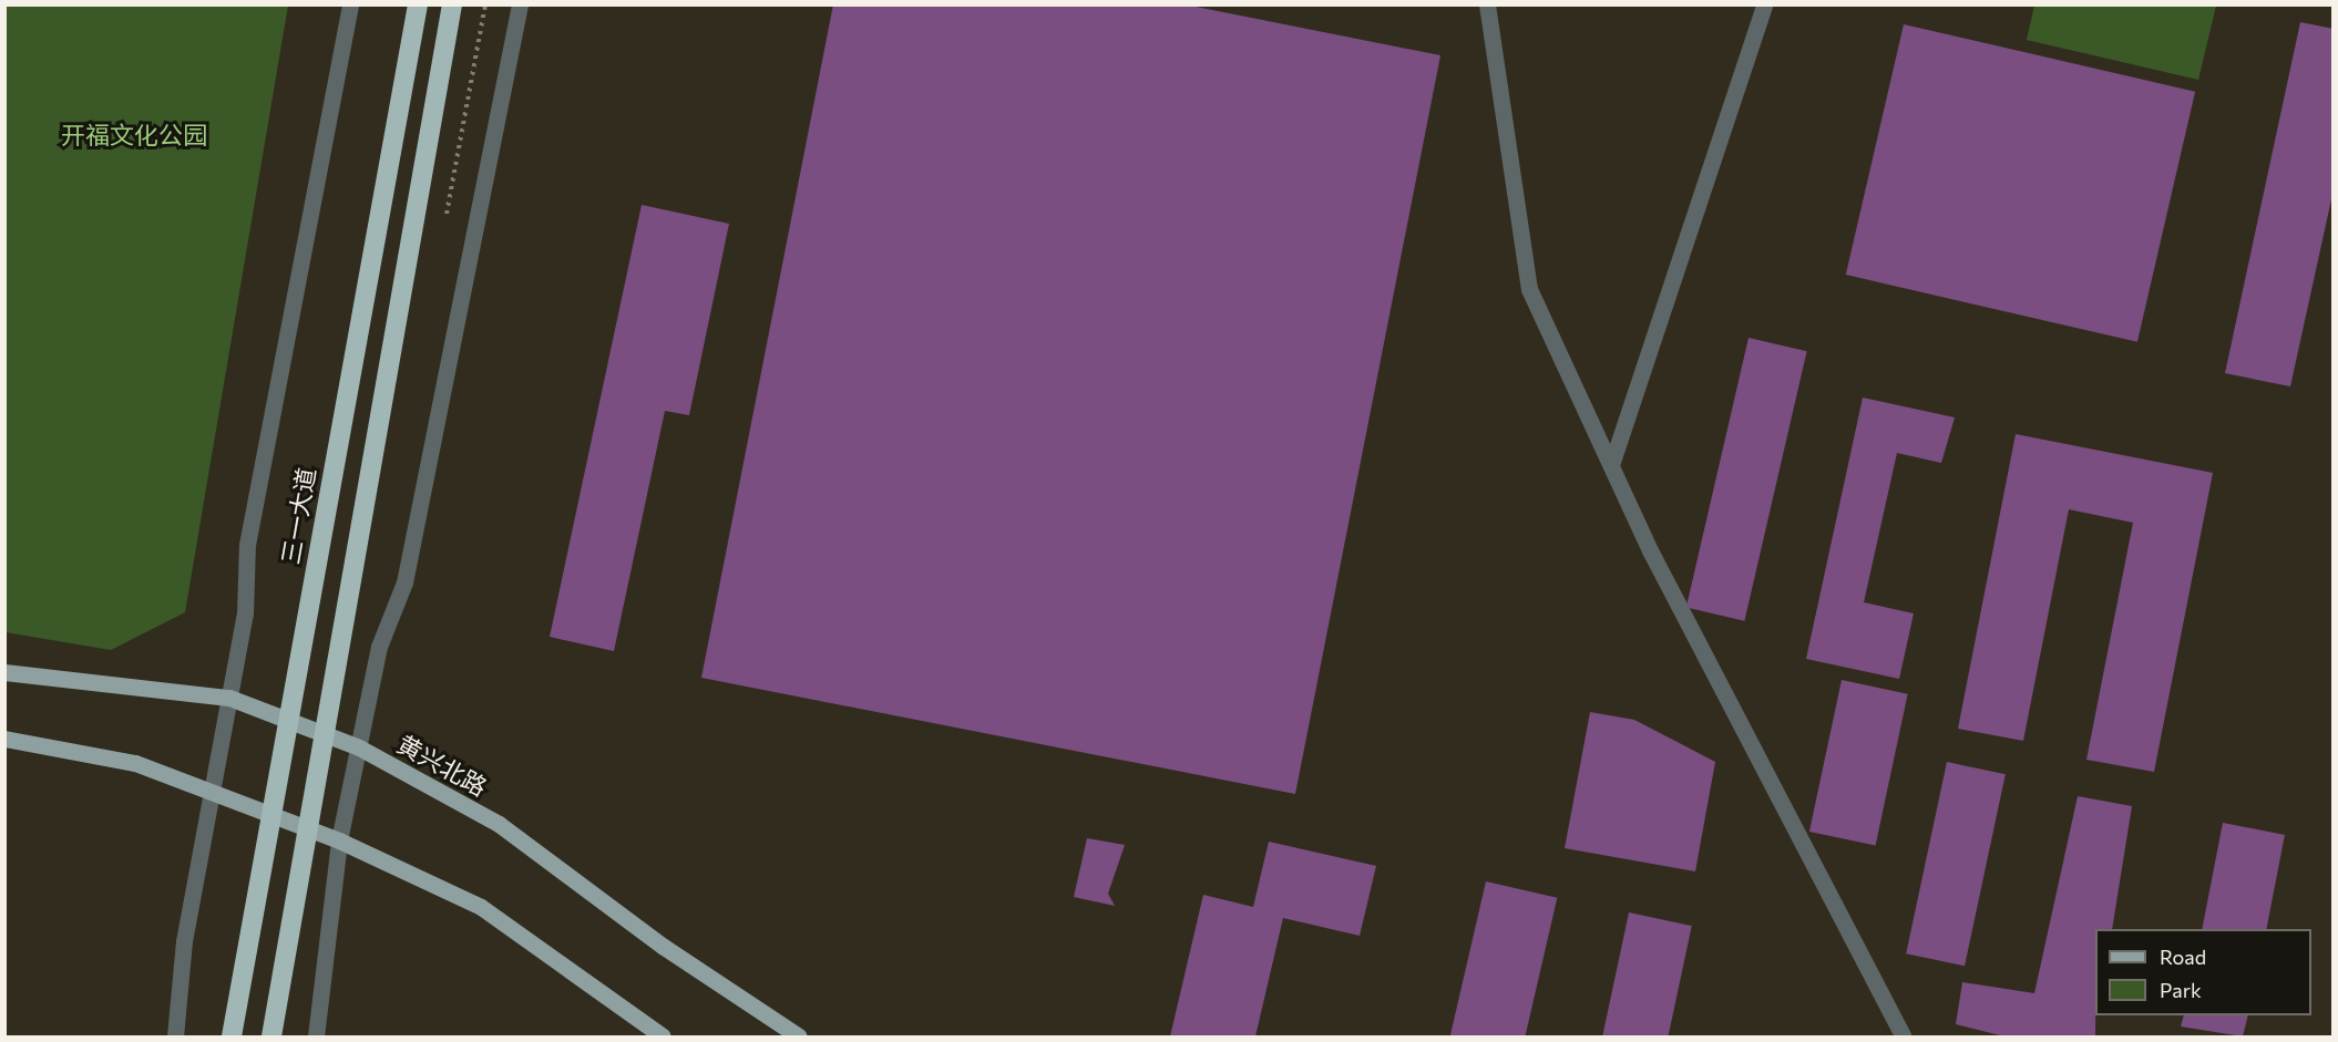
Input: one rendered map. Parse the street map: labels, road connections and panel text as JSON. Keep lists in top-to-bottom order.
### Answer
{
  "streets": {
    "highway": ["三一大道"],
    "main road": ["黄兴北路"]
  },
  "parks": ["开福文化公园"],
  "legend": ["Road", "Park"]
}
